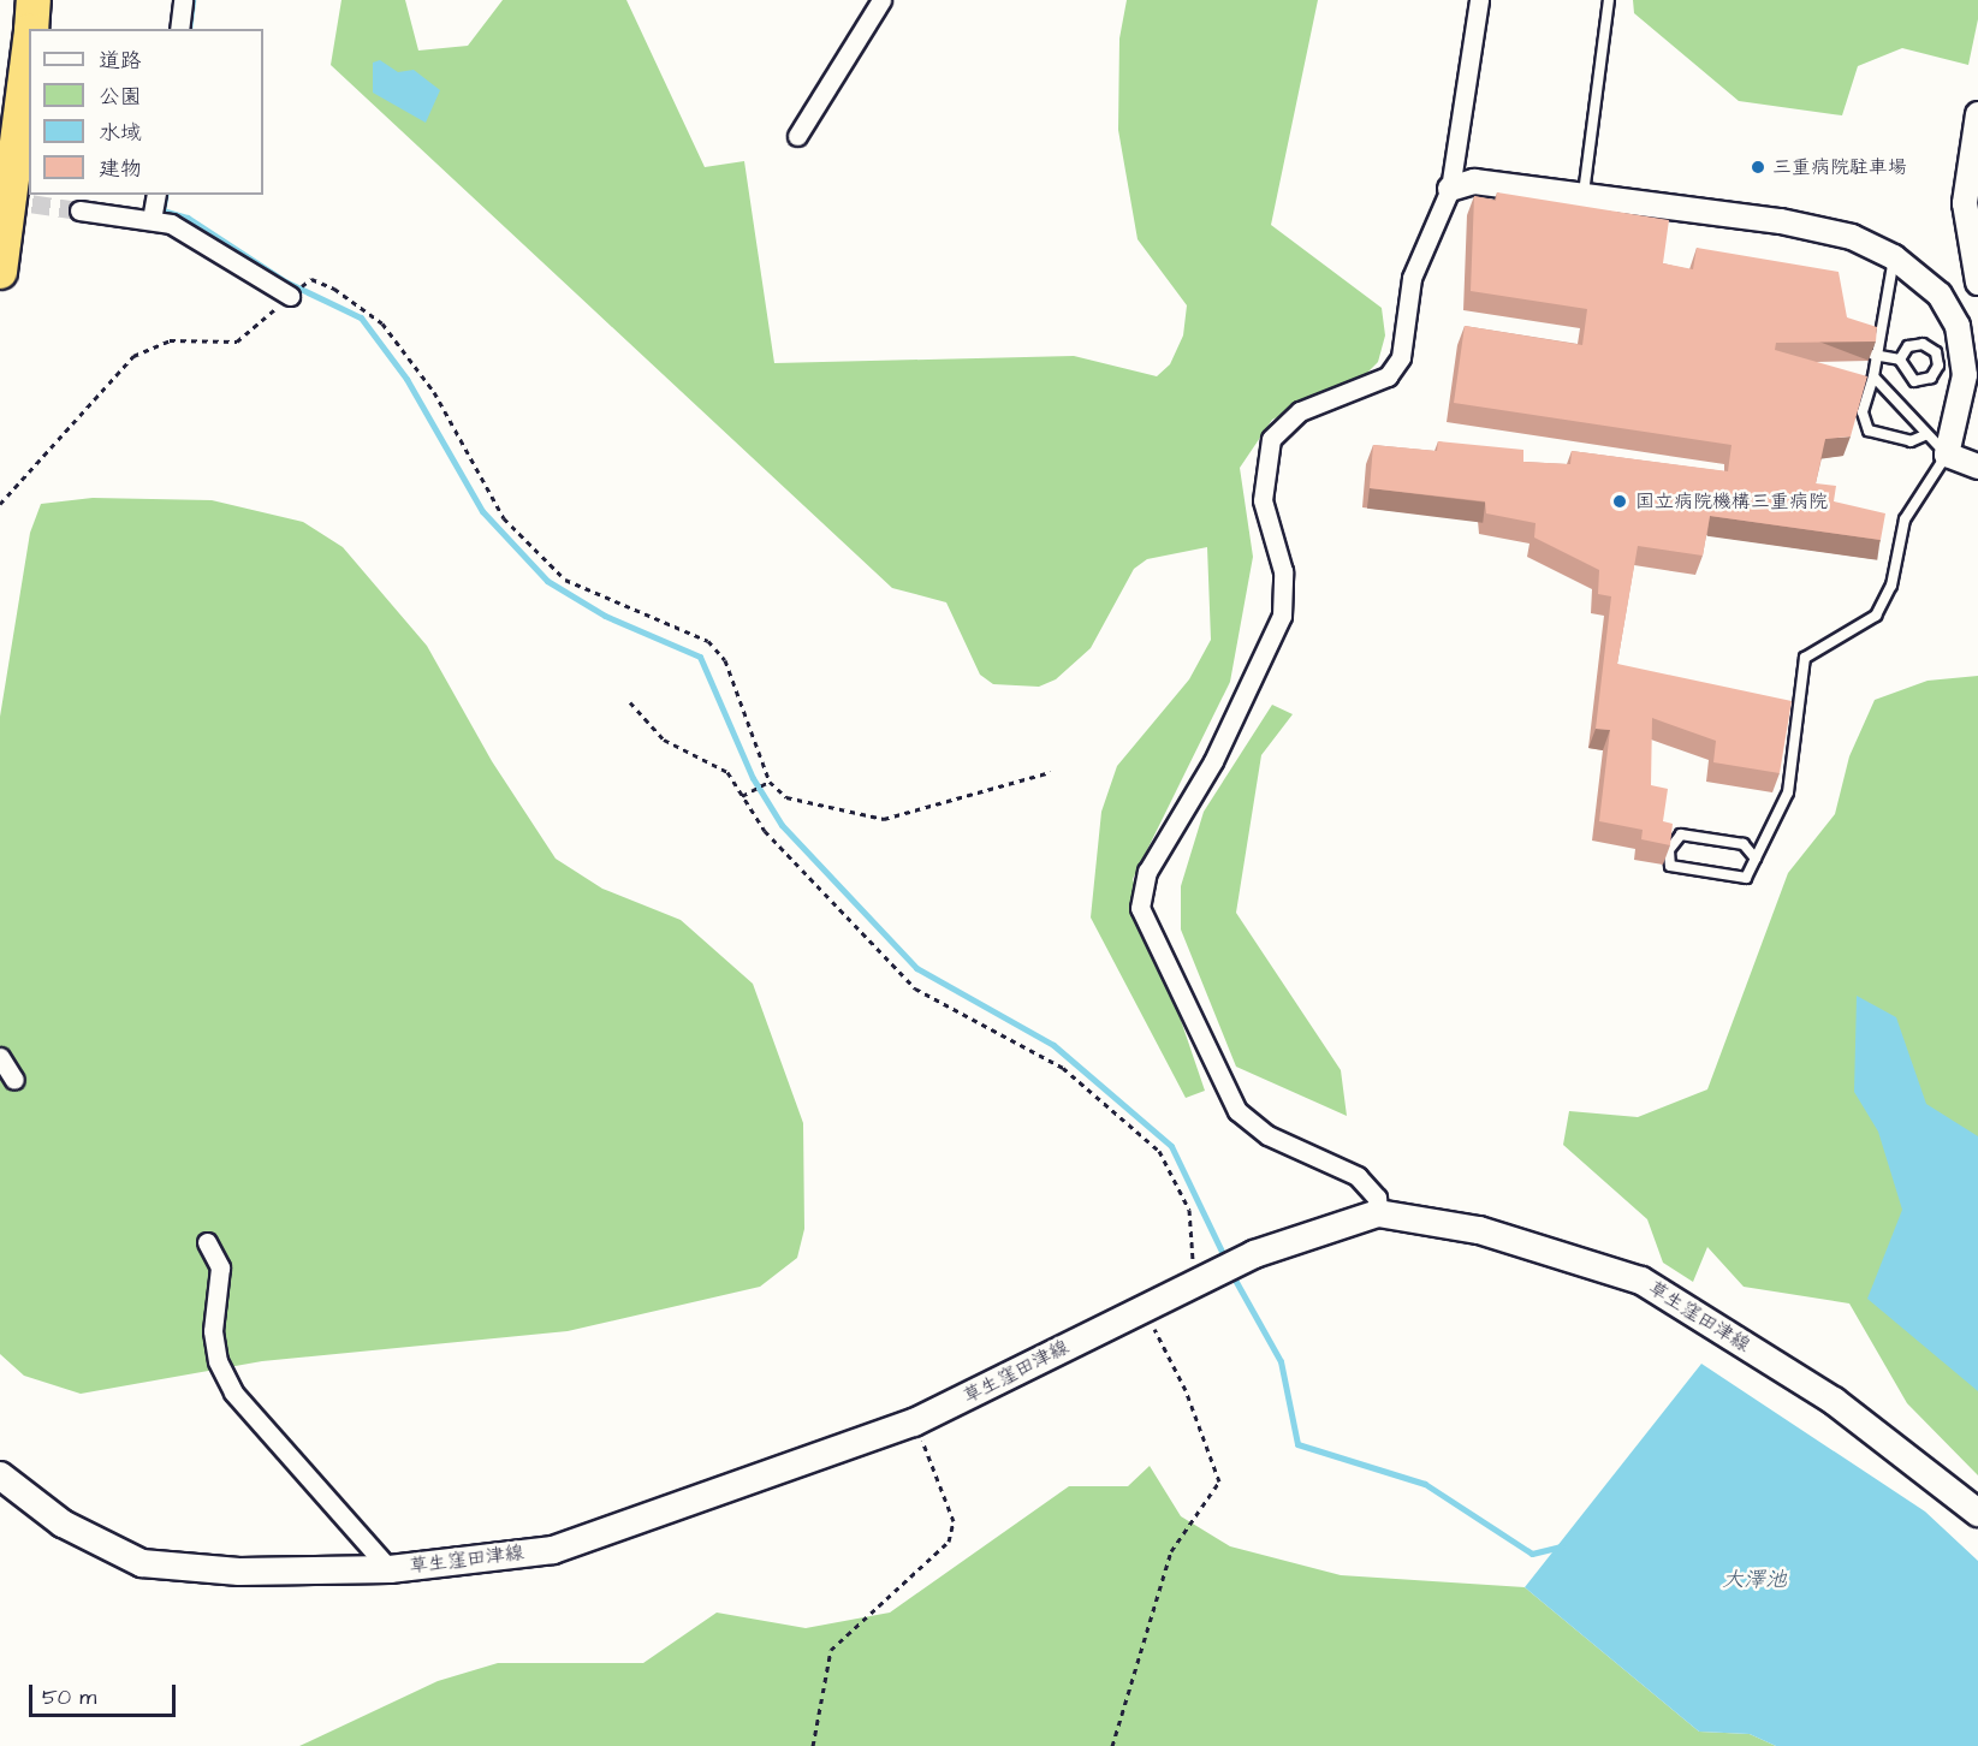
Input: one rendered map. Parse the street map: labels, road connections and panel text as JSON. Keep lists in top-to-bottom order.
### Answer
{
  "streets": {
    "main road": ["草生窪田津線"]
  },
  "water": ["大澤池"],
  "places": ["三重病院駐車場", "国立病院機構三重病院"],
  "legend": [
    "道路",
    "公園",
    "水域",
    "建物"
  ],
  "scale_bar": "50 m"
}
